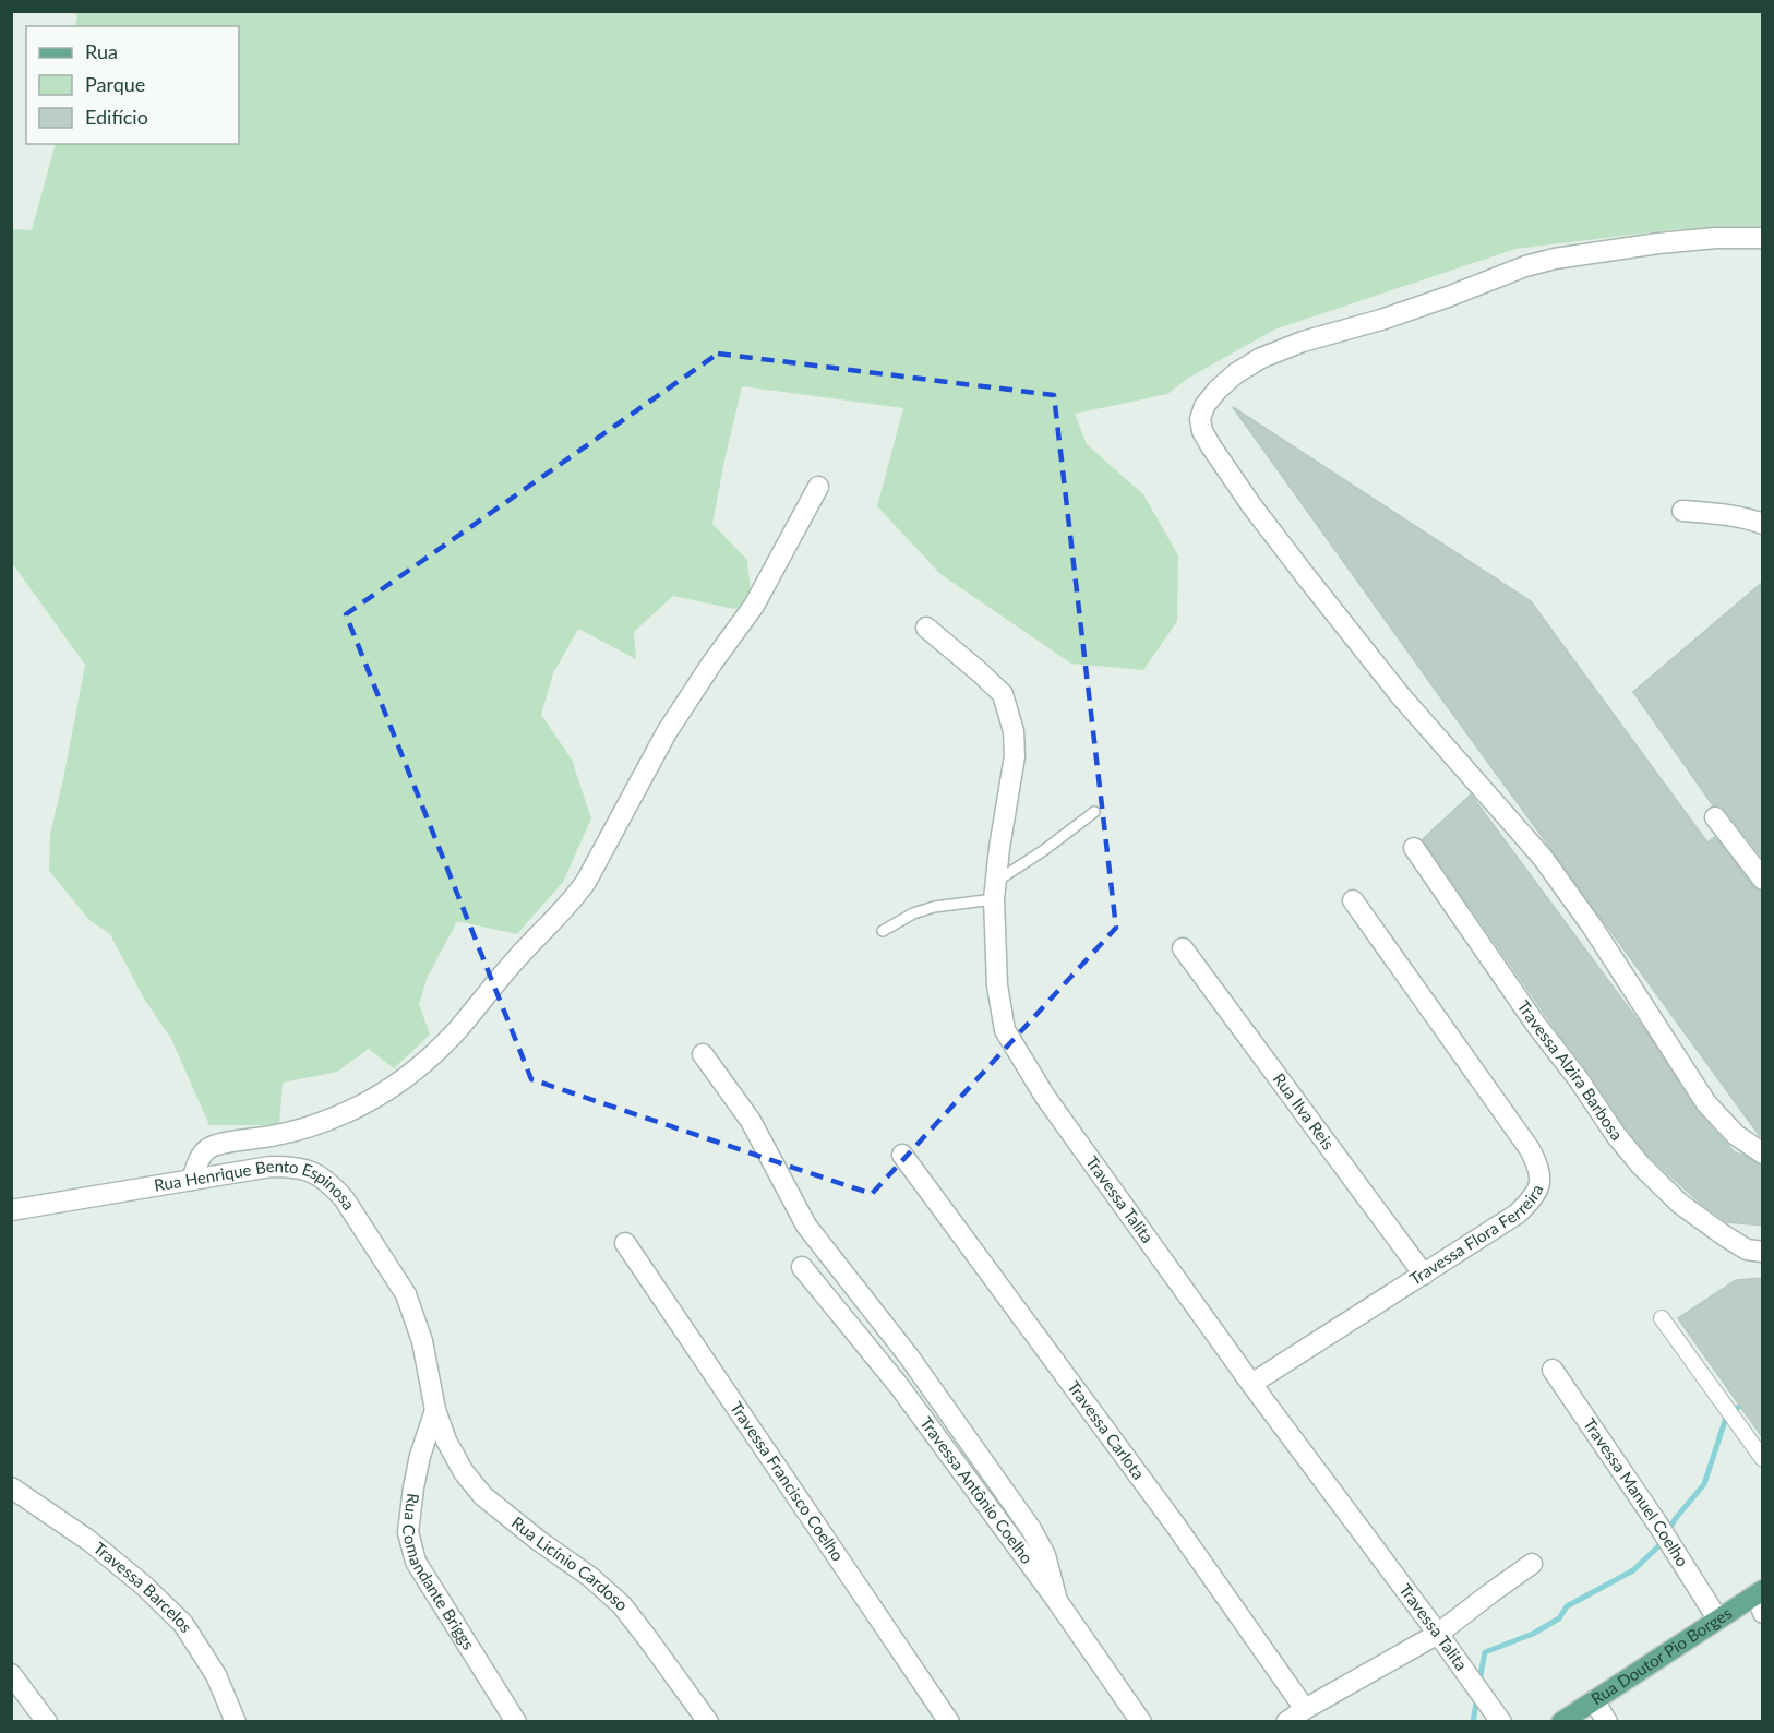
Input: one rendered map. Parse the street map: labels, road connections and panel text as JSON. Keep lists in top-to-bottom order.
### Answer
{
  "streets": {
    "main road": ["Rua Doutor Pio Borges"],
    "street": [
      "Travessa Alzira Barbosa",
      "Rua Ilva Reis",
      "Travessa Talita",
      "Rua Henrique Bento Espinosa",
      "Travessa Flora Ferreira",
      "Travessa Carlota",
      "Travessa Francisco Coelho",
      "Travessa Antônio Coelho",
      "Travessa Manuel Coelho",
      "Rua Licínio Cardoso",
      "Rua Comandante Briggs",
      "Travessa Barcelos"
    ]
  },
  "crossings": [
    ["Rua Ilva Reis", "Travessa Flora Ferreira"],
    ["Travessa Talita", "Travessa Flora Ferreira"],
    ["Rua Henrique Bento Espinosa", "Rua Licínio Cardoso"],
    ["Rua Henrique Bento Espinosa", "Rua Comandante Briggs"],
    ["Travessa Manuel Coelho", "Rua Doutor Pio Borges"],
    ["Rua Licínio Cardoso", "Rua Comandante Briggs"]
  ],
  "legend": ["Rua", "Parque", "Edifício"]
}
